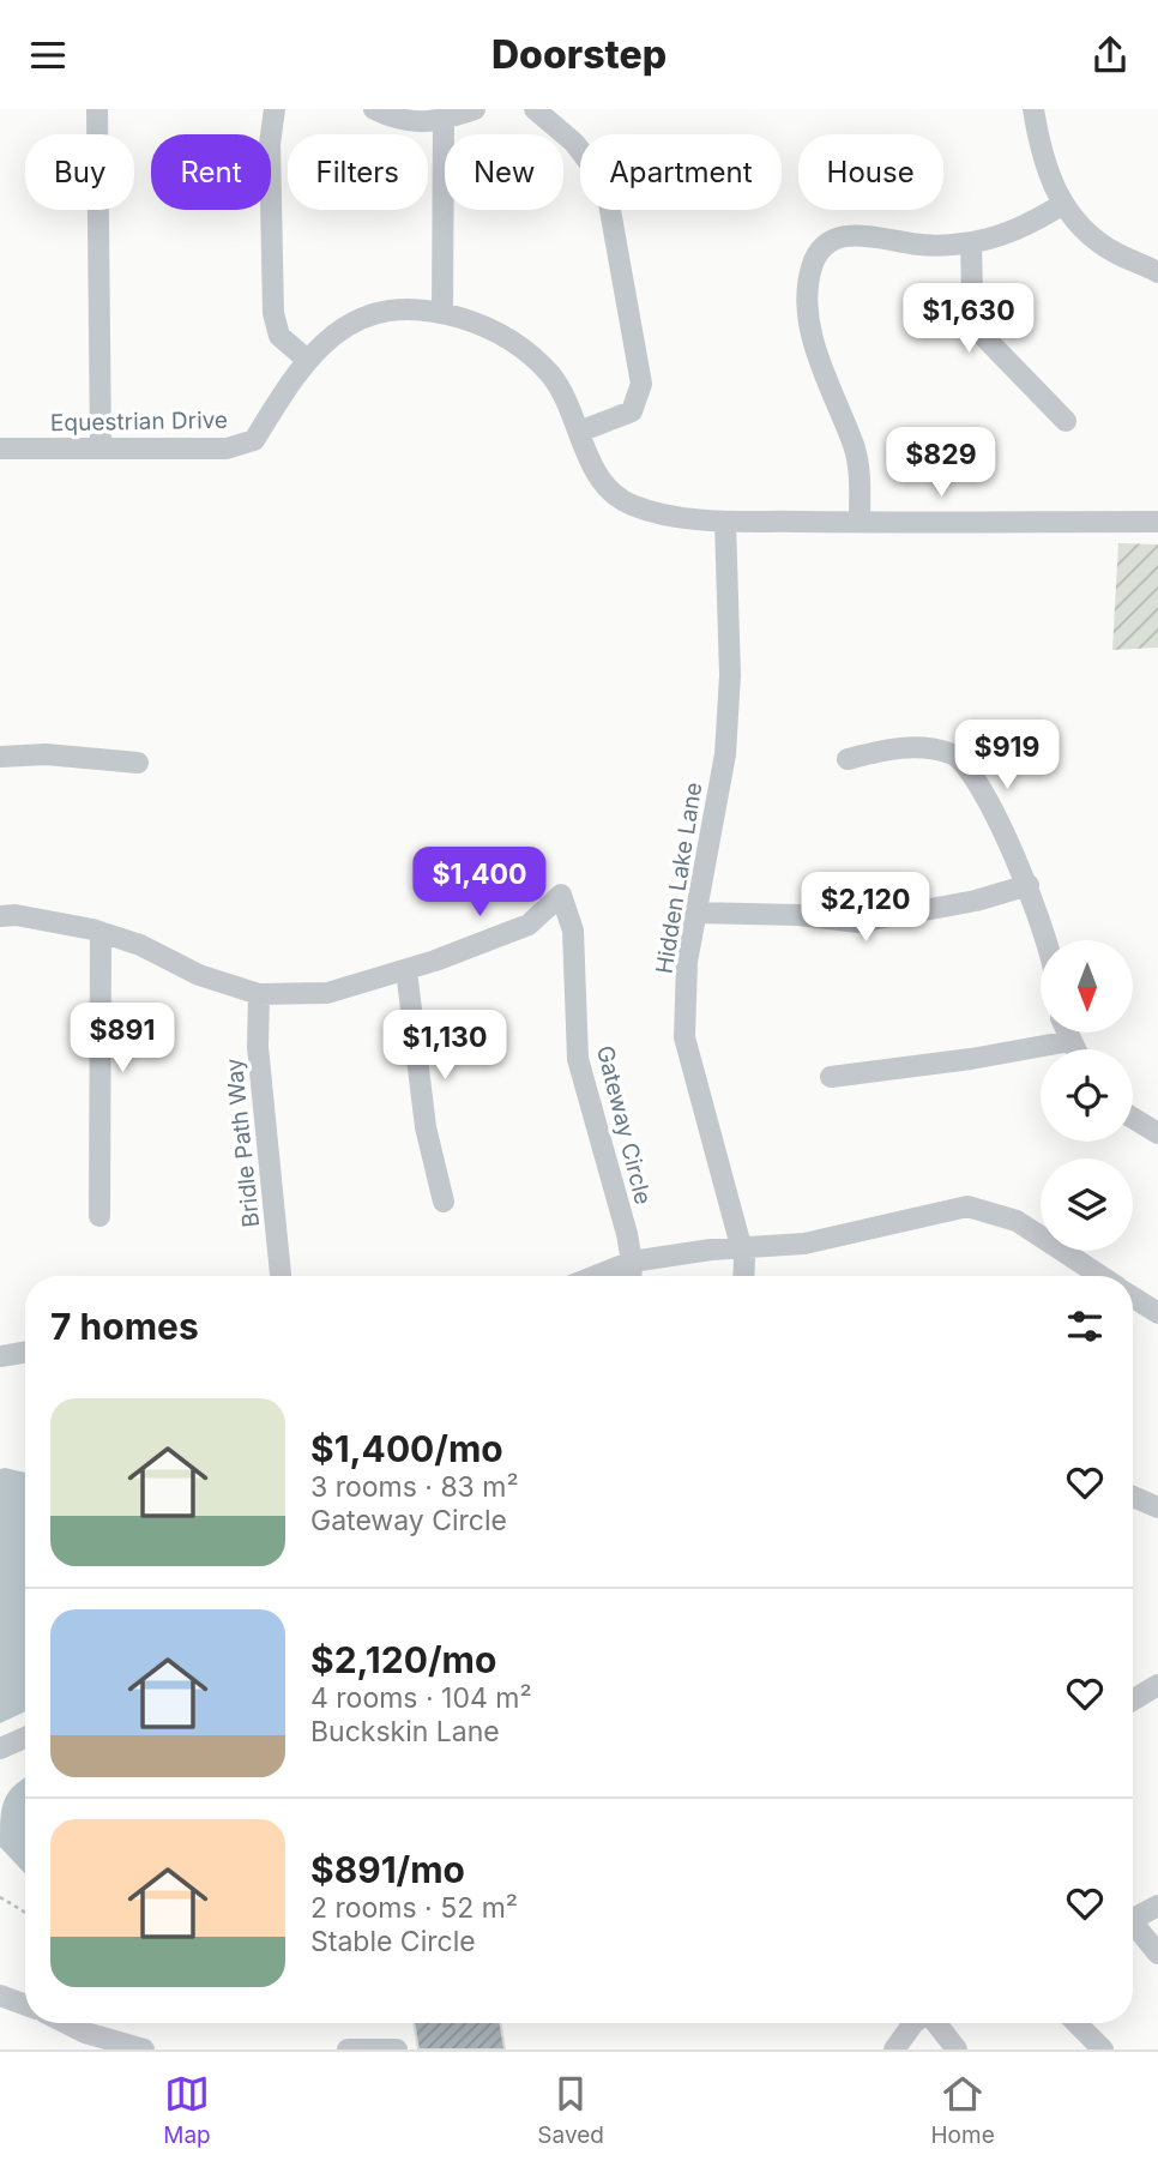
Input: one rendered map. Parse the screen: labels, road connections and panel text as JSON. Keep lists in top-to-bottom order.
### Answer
{
  "streets": {
    "street": [
      "Equestrian Drive",
      "Hidden Lake Lane",
      "Gateway Circle",
      "Bridle Path Way"
    ]
  },
  "crossings": [
    ["Equestrian Drive", "Hidden Lake Lane"],
    ["Gateway Circle", "Bridle Path Way"]
  ],
  "north": "bottom",
  "page": {
    "header": "Doorstep",
    "chip": [
      "Buy",
      "Rent",
      "Filters",
      "New",
      "Apartment",
      "House"
    ],
    "price": [
      "$1,630",
      "$829",
      "$919",
      "$1,400",
      "$2,120",
      "$891",
      "$1,130"
    ],
    "heading": "7 homes",
    "list": [
      {
        "name": "$1,400/mo",
        "note": "3 rooms · 83 m² · Gateway Circle"
      },
      {
        "name": "$2,120/mo",
        "note": "4 rooms · 104 m² · Buckskin Lane"
      },
      {
        "name": "$891/mo",
        "note": "2 rooms · 52 m² · Stable Circle"
      }
    ],
    "tabs": ["Map", "Saved", "Home"]
  }
}
